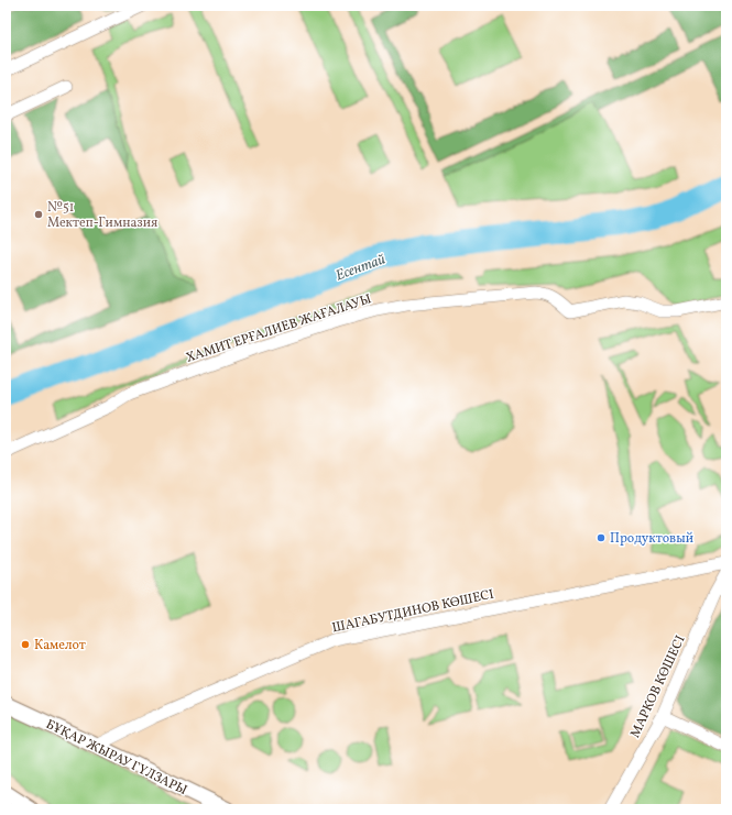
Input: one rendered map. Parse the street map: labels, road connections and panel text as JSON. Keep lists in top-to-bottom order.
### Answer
{
  "streets": {
    "street": [
      "ХАМИТ ЕРҒАЛИЕВ ЖАҒАЛАУЫ",
      "ШАГАБУТДИНОВ КӨШЕСІ",
      "МАРКОВ КӨШЕСІ",
      "БҰҚАР ЖЫРАУ ГҮЛЗАРЫ"
    ]
  },
  "crossings": [
    ["ШАГАБУТДИНОВ КӨШЕСІ", "БҰҚАР ЖЫРАУ ГҮЛЗАРЫ"]
  ],
  "water": ["Есентай"],
  "places": ["№51 Мектеп-Гимназия", "Продуктовый", "Камелот"]
}
